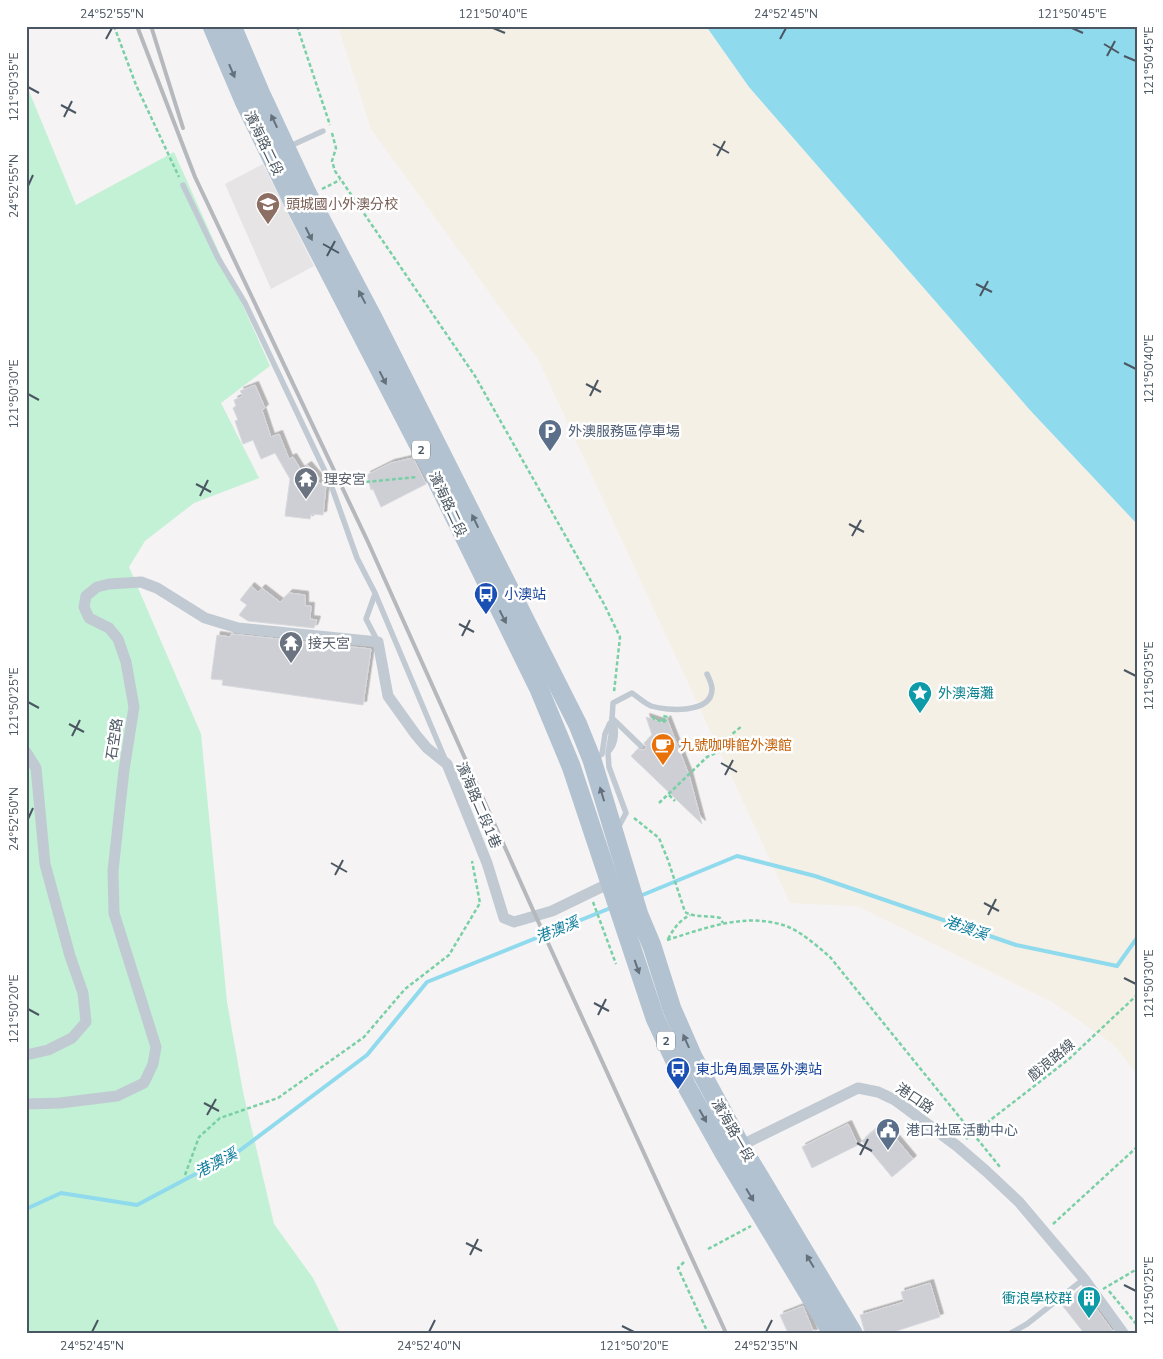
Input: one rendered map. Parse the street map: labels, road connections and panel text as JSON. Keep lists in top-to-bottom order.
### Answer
{
  "streets": {
    "main road": ["濱海路二段", "2", "濱海路一段"],
    "street": ["石空路", "濱海路二段1巷", "港口路"],
    "path": ["戲浪路線"]
  },
  "crossings": [
    ["濱海路二段", "濱海路二段1巷"],
    ["濱海路二段", "濱海路一段"],
    ["石空路", "濱海路二段1巷"],
    ["濱海路二段1巷", "濱海路一段"],
    ["港口路", "濱海路一段"]
  ],
  "water": ["港澳溪"],
  "places": {
    "school or university": ["頭城國小外澳分校"],
    "parking": ["外澳服務區停車場"],
    "temple": ["理安宮", "接天宮"],
    "bus stop": ["小澳站", "東北角風景區外澳站"],
    "place": ["外澳海灘"],
    "cafe": ["九號咖啡館外澳館"],
    "public building": ["港口社區活動中心"],
    "building": ["衝浪學校群"]
  },
  "coordinates": [
    "24°52'55\"N",
    "121°50'40\"E",
    "24°52'45\"N",
    "121°50'45\"E",
    "121°50'35\"E",
    "121°50'30\"E",
    "121°50'25\"E",
    "24°52'50\"N",
    "121°50'20\"E",
    "24°52'40\"N",
    "24°52'35\"N"
  ]
}
